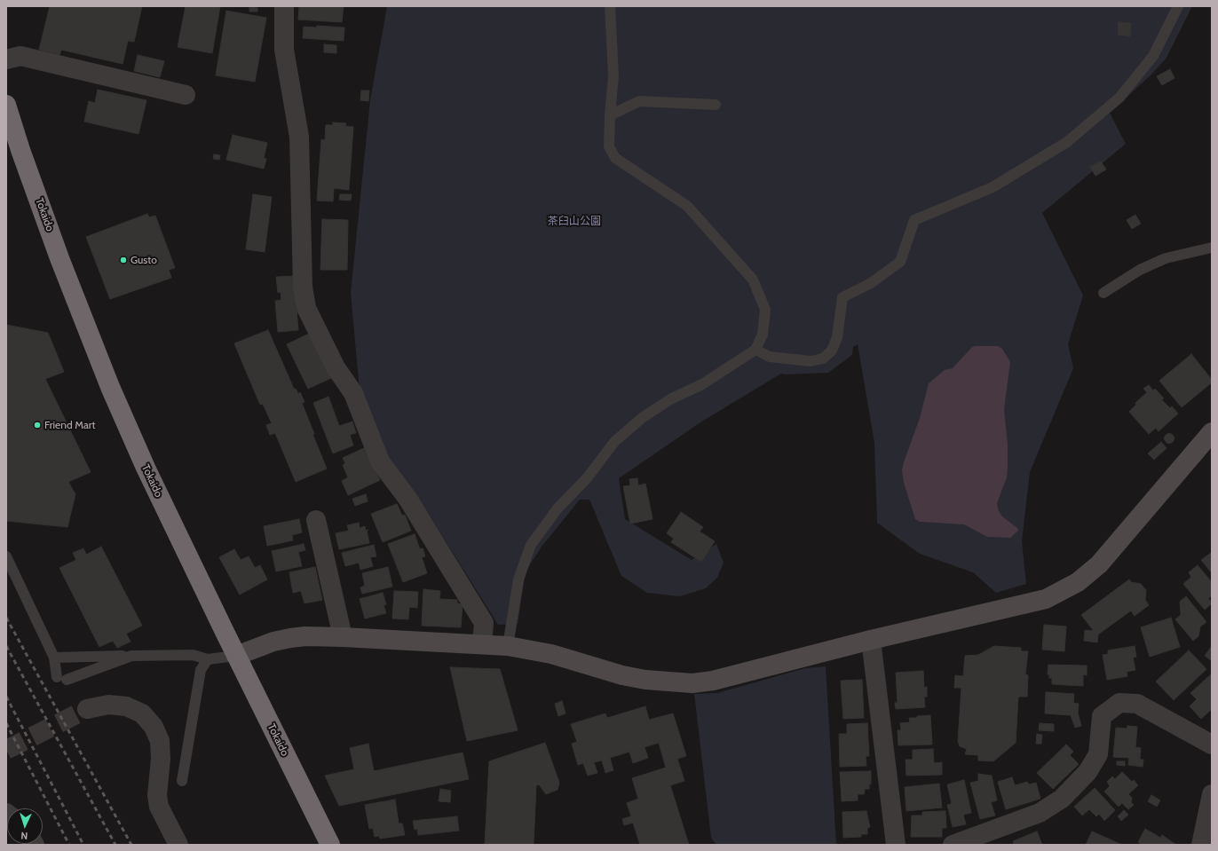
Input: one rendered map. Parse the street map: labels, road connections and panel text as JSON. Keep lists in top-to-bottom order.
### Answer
{
  "streets": {
    "highway": ["Tokaido"]
  },
  "parks": ["茶臼山公園"],
  "places": ["Gusto", "Friend Mart"],
  "north": "bottom"
}
